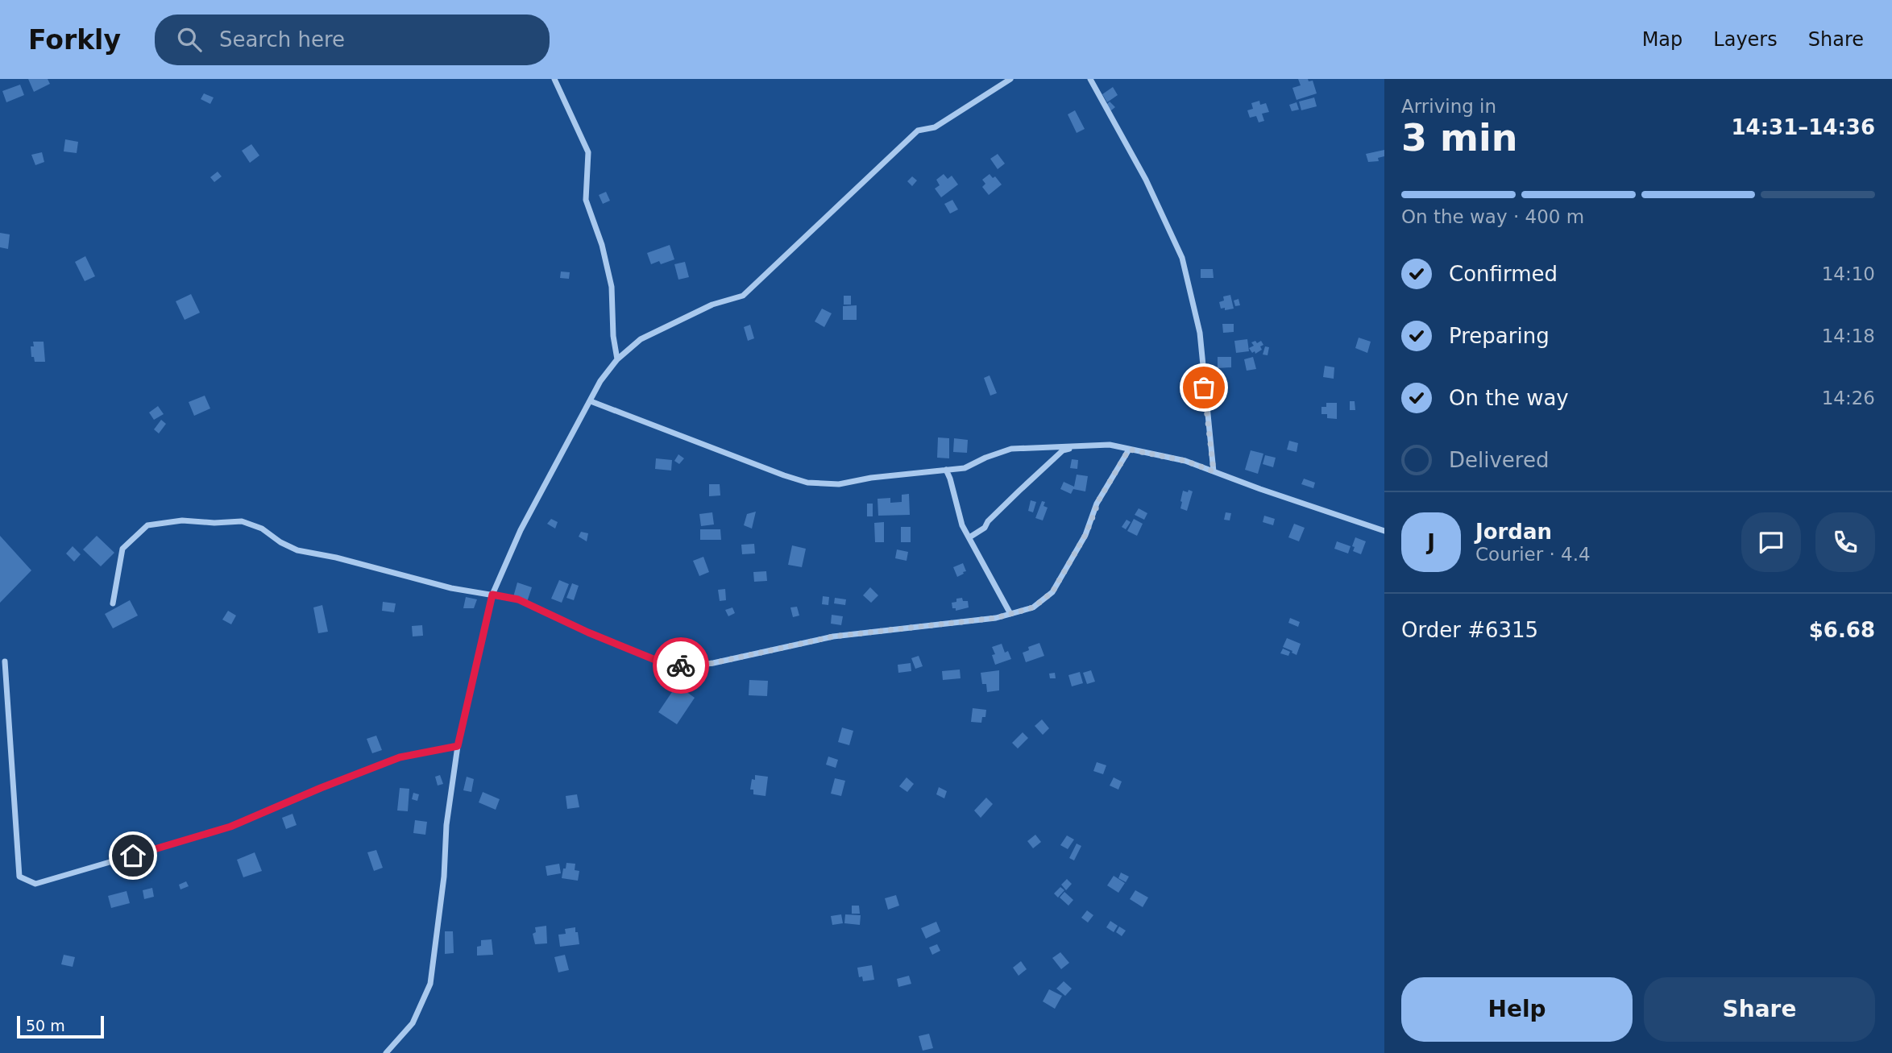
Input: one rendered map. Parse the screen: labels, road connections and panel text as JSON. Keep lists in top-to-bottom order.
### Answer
{
  "scale_bar": "50 m",
  "page": {
    "header": "Forkly",
    "search": "Search here",
    "nav": ["Map", "Layers", "Share"],
    "heading": ["3 min", "Arriving in", "14:31–14:36"],
    "panel": [
      "Jordan",
      "Courier · 4.4",
      "Order #6315",
      "$6.68"
    ],
    "bar": "On the way · 400 m",
    "list": [
      ["Confirmed", "14:10"],
      ["Preparing", "14:18"],
      ["On the way", "14:26"],
      "Delivered"
    ],
    "round": "J",
    "buttons": ["Help", "Share"],
    "scale": "50 m"
  }
}
